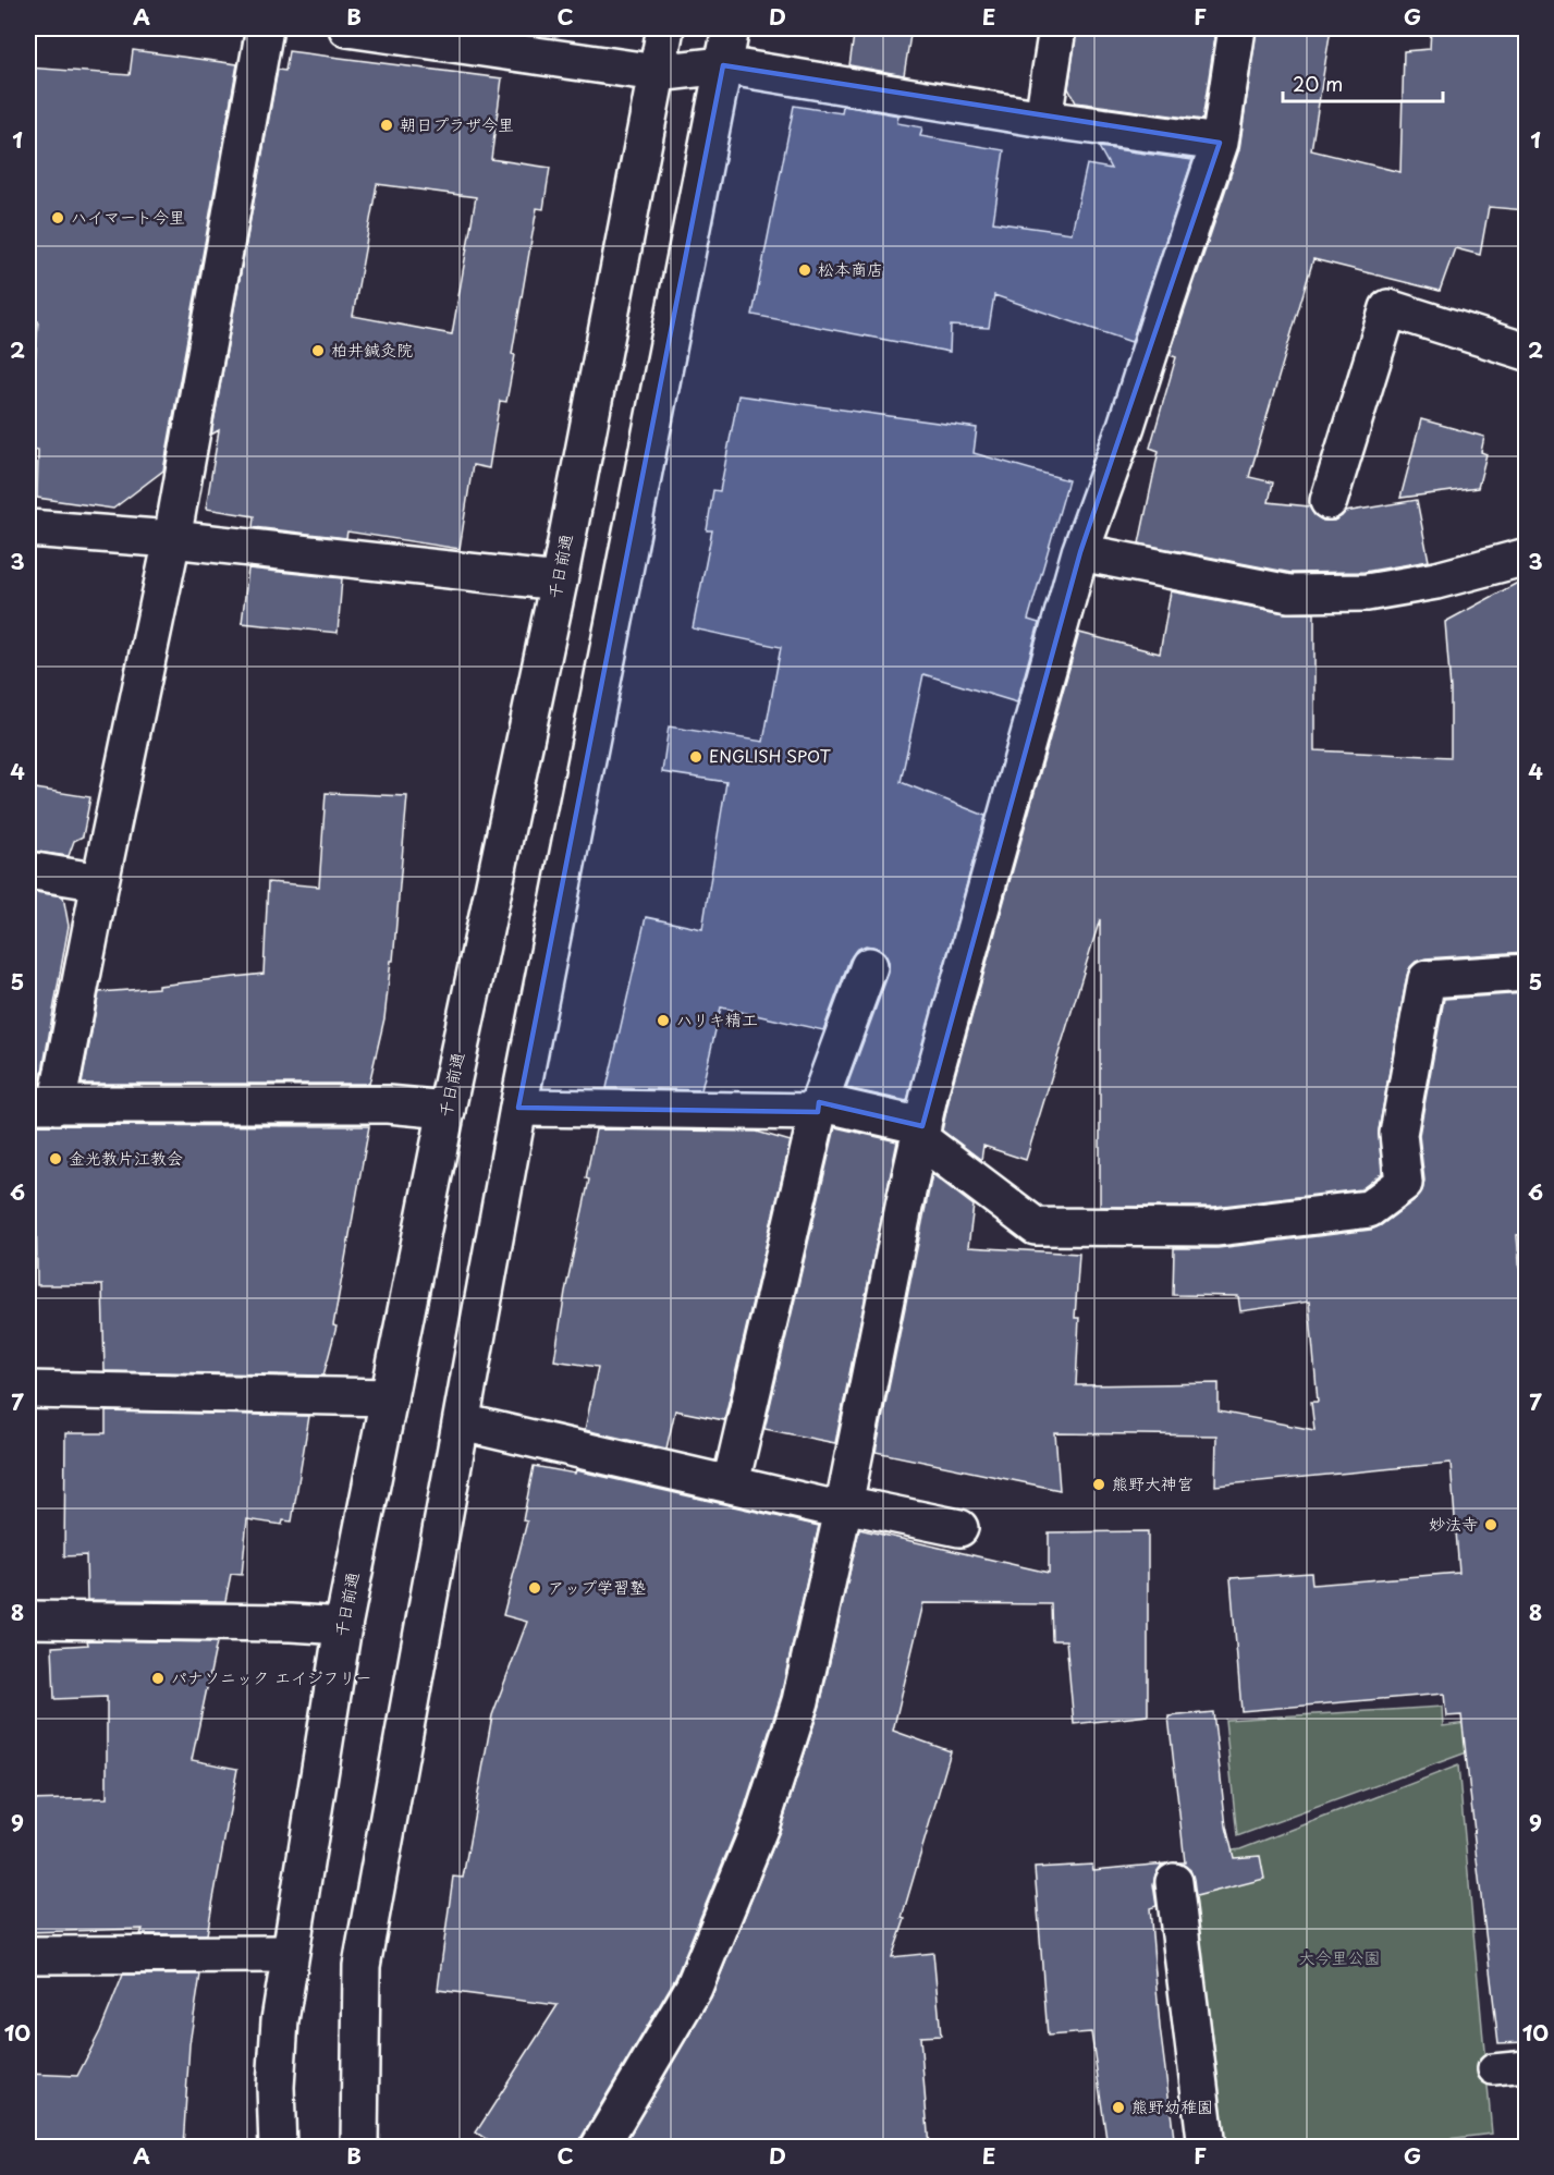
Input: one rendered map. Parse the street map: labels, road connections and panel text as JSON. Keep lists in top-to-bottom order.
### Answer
{
  "streets": {
    "main road": ["千日前通"]
  },
  "parks": ["大今里公園"],
  "places": [
    "朝日プラザ今里",
    "ハイマート今里",
    "松本商店",
    "柏井鍼灸院",
    "ENGLISH SPOT",
    "ハリキ精工",
    "金光教片江教会",
    "熊野大神宮",
    "妙法寺",
    "アップ学習塾",
    "パナソニック エイジフリー",
    "熊野幼稚園"
  ],
  "scale_bar": "20 m",
  "grid": {
    "columns": [
      "A",
      "B",
      "C",
      "D",
      "E",
      "F",
      "G"
    ],
    "rows": [
      "1",
      "2",
      "3",
      "4",
      "5",
      "6",
      "7",
      "8",
      "9",
      "10"
    ]
  }
}
